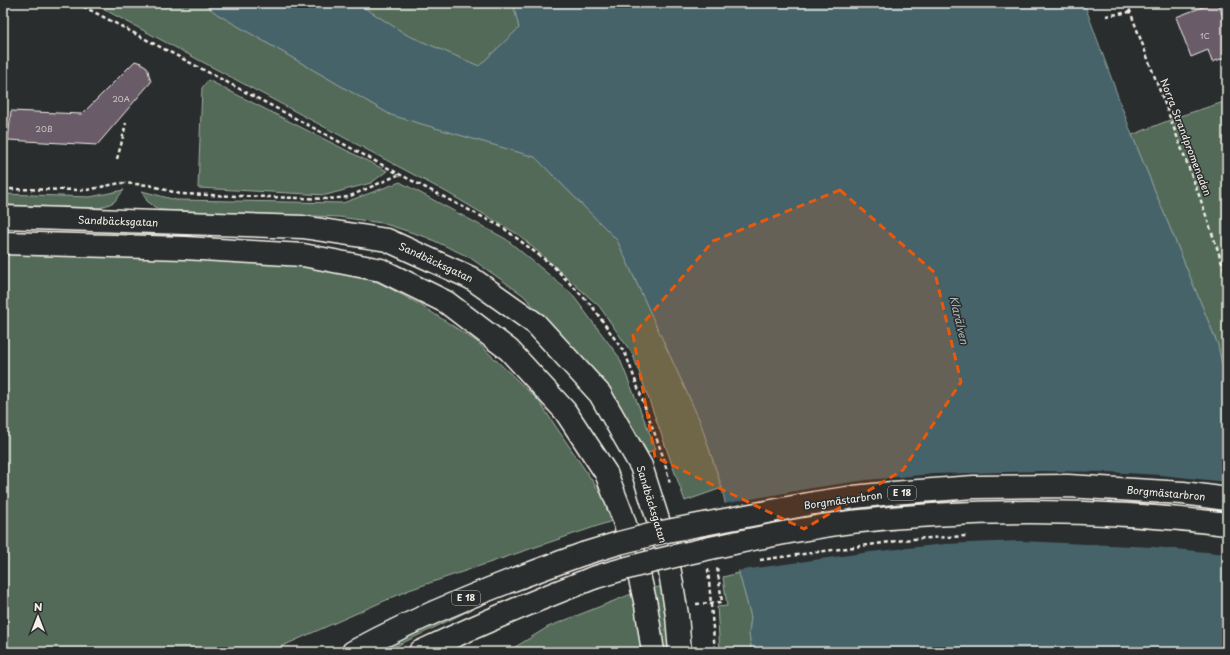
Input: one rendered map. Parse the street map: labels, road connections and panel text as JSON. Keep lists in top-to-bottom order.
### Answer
{
  "streets": {
    "main road": ["Sandbäcksgatan", "E 18", "Borgmästarbron"],
    "path": ["Norra Strandpromenaden"]
  },
  "water": ["Klarälven"],
  "house_numbers": ["1C", "20A", "20B"],
  "north": "top"
}
